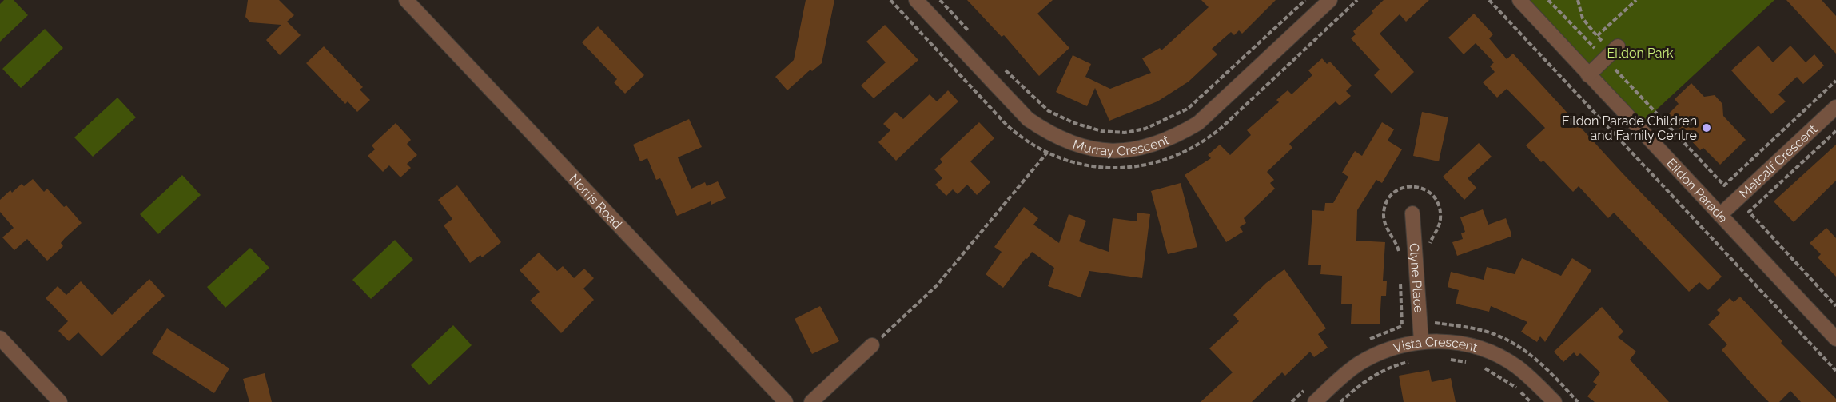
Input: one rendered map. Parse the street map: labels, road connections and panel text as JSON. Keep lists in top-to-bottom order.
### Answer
{
  "streets": {
    "street": [
      "Murray Crescent",
      "Metcalf Crescent",
      "Eildon Parade",
      "Norris Road",
      "Clyne Place",
      "Vista Crescent"
    ]
  },
  "crossings": [
    ["Metcalf Crescent", "Eildon Parade"],
    ["Clyne Place", "Vista Crescent"]
  ],
  "parks": ["Eildon Park"],
  "places": ["Eildon Parade Children and Family Centre"]
}
